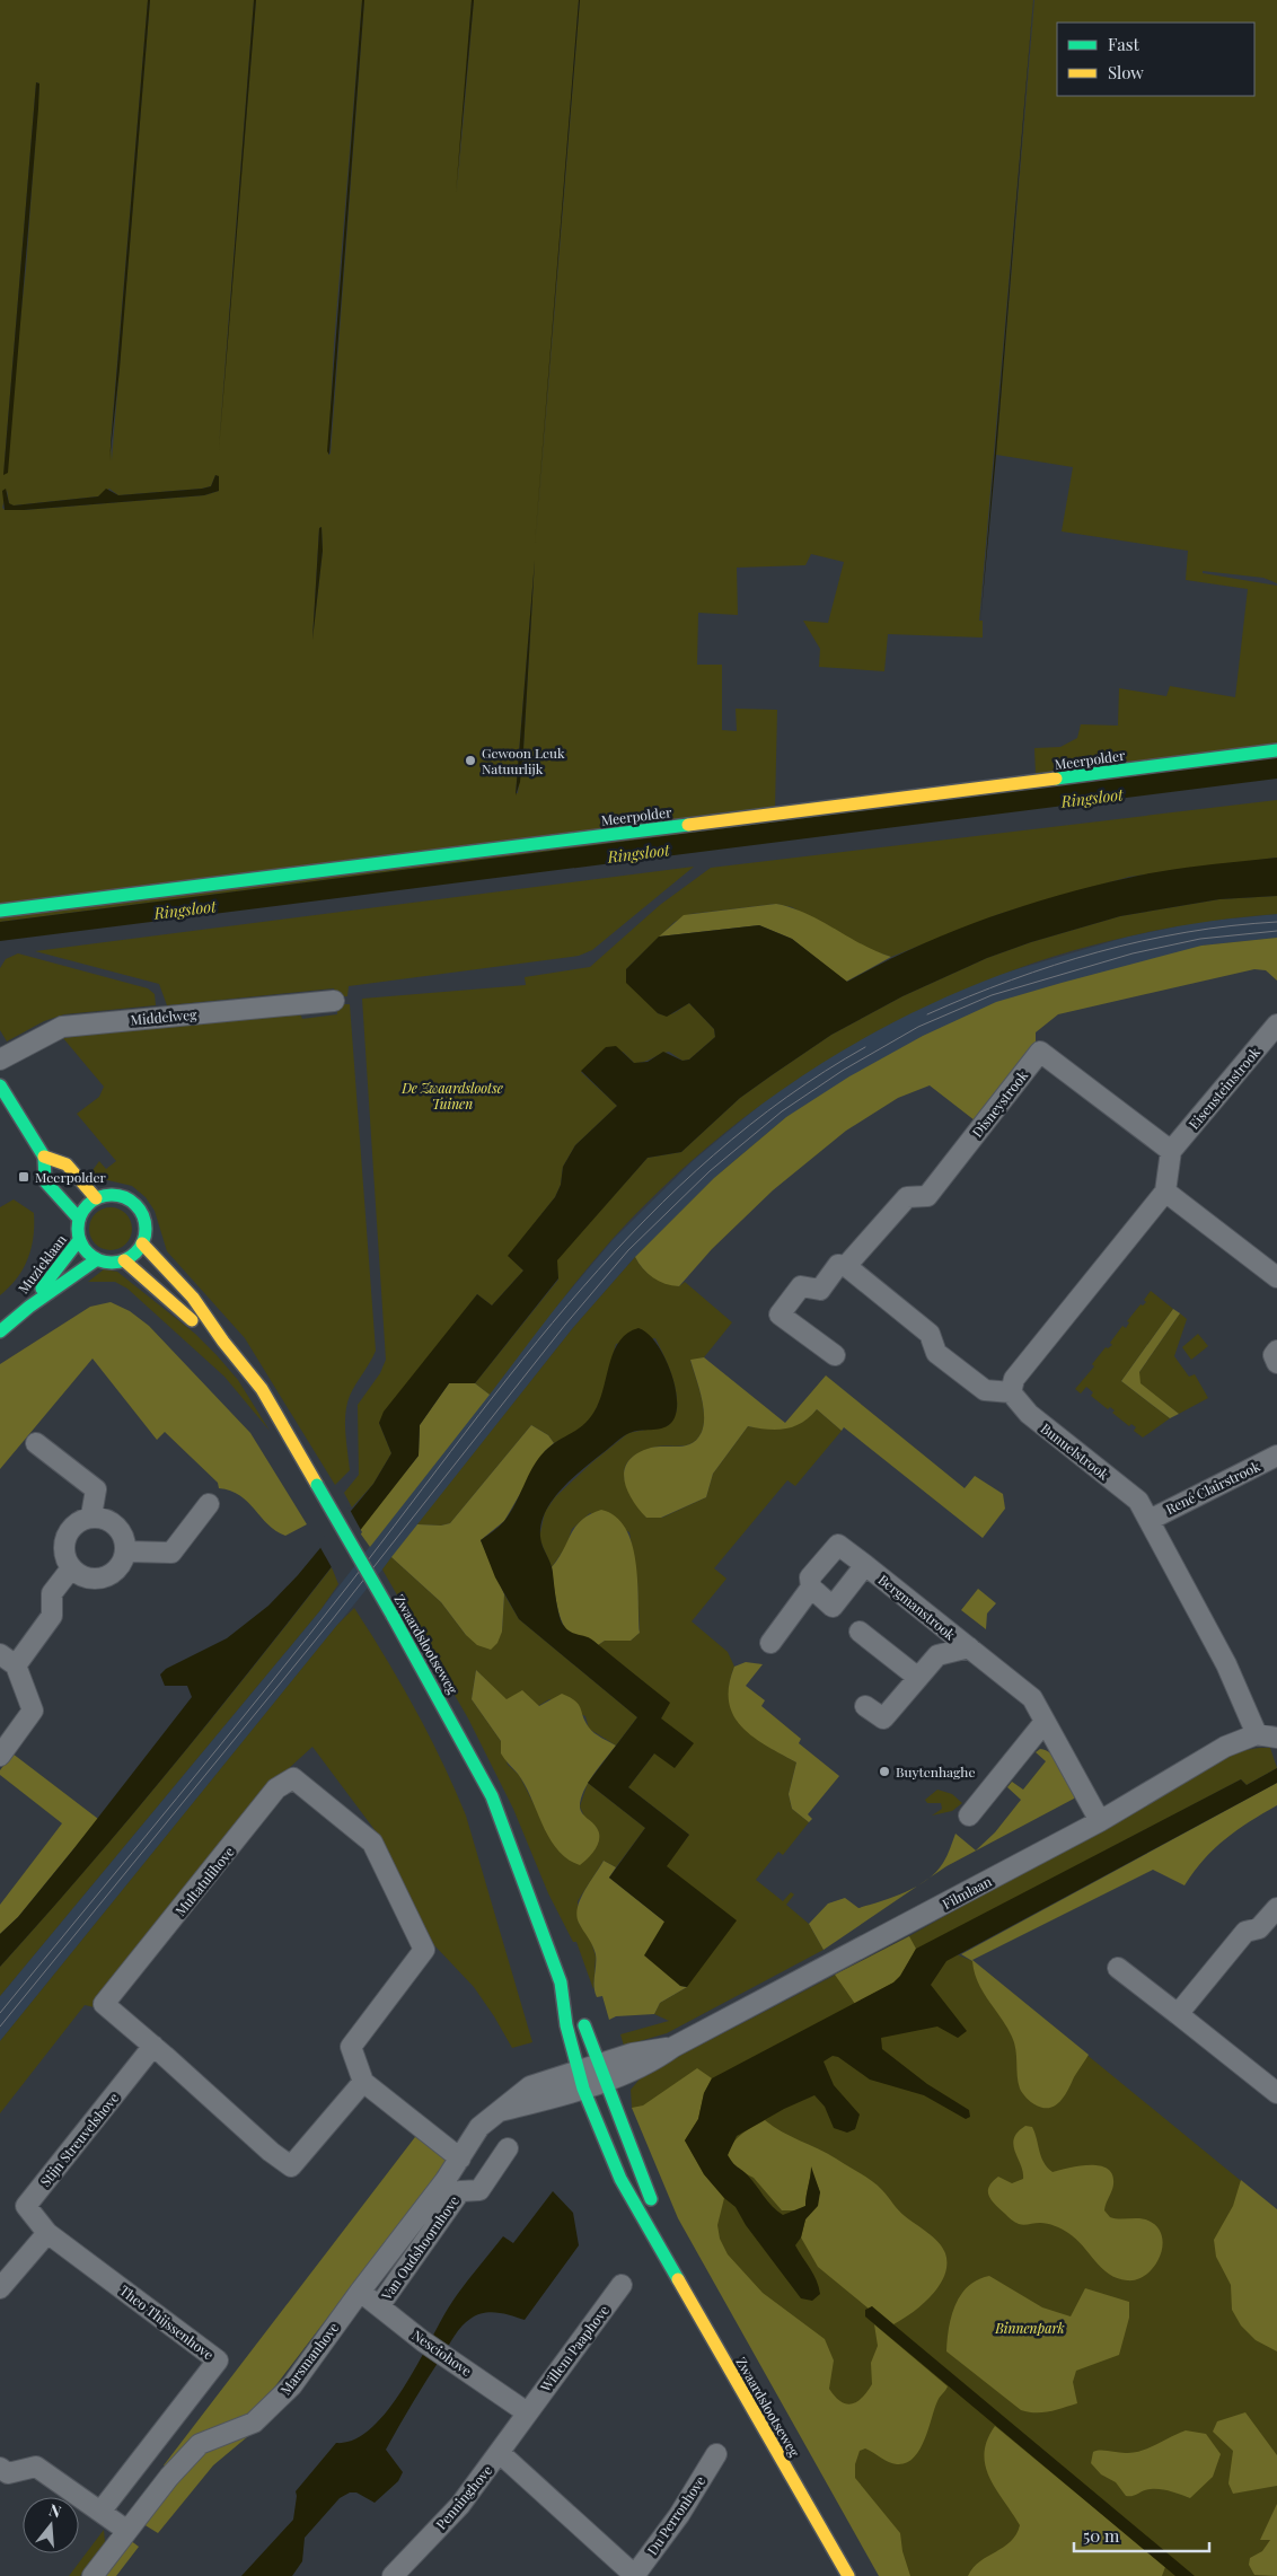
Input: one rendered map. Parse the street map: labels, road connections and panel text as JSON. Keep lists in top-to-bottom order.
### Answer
{
  "streets": {
    "main road": ["Meerpolder", "Muzieklaan", "Zwaardslootseweg"],
    "street": [
      "Middelweg",
      "Eisensteinstrook",
      "Disneystrook",
      "Bunuelstrook",
      "René Clairstrook",
      "Bergmanstrook",
      "Multatulihove",
      "Filmlaan",
      "Stijn Streuvelshove",
      "Van Oudshoornhove",
      "Theo Thijssenhove",
      "Willem Paaphove",
      "Nesciohove",
      "Marsmanhove",
      "Penninghove",
      "Du Perronhove"
    ]
  },
  "crossings": [
    ["Eisensteinstrook", "Disneystrook"],
    ["Muzieklaan", "Zwaardslootseweg"],
    ["Bunuelstrook", "René Clairstrook"],
    ["Bunuelstrook", "Filmlaan"],
    ["Bergmanstrook", "Filmlaan"],
    ["Zwaardslootseweg", "Filmlaan"],
    ["Zwaardslootseweg", "Marsmanhove"],
    ["Multatulihove", "Stijn Streuvelshove"],
    ["Filmlaan", "Marsmanhove"],
    ["Stijn Streuvelshove", "Theo Thijssenhove"],
    ["Van Oudshoornhove", "Nesciohove"],
    ["Willem Paaphove", "Nesciohove"],
    ["Willem Paaphove", "Penninghove"],
    ["Nesciohove", "Marsmanhove"],
    ["Nesciohove", "Penninghove"]
  ],
  "water": ["Ringsloot"],
  "parks": ["De Zwaardslootse Tuinen", "Binnenpark"],
  "places": {
    "other": ["Gewoon Leuk Natuurlijk", "Buytenhaghe"],
    "transit": ["Meerpolder"]
  },
  "legend": ["Fast", "Slow"],
  "scale_bar": "50 m",
  "north": "top"
}
